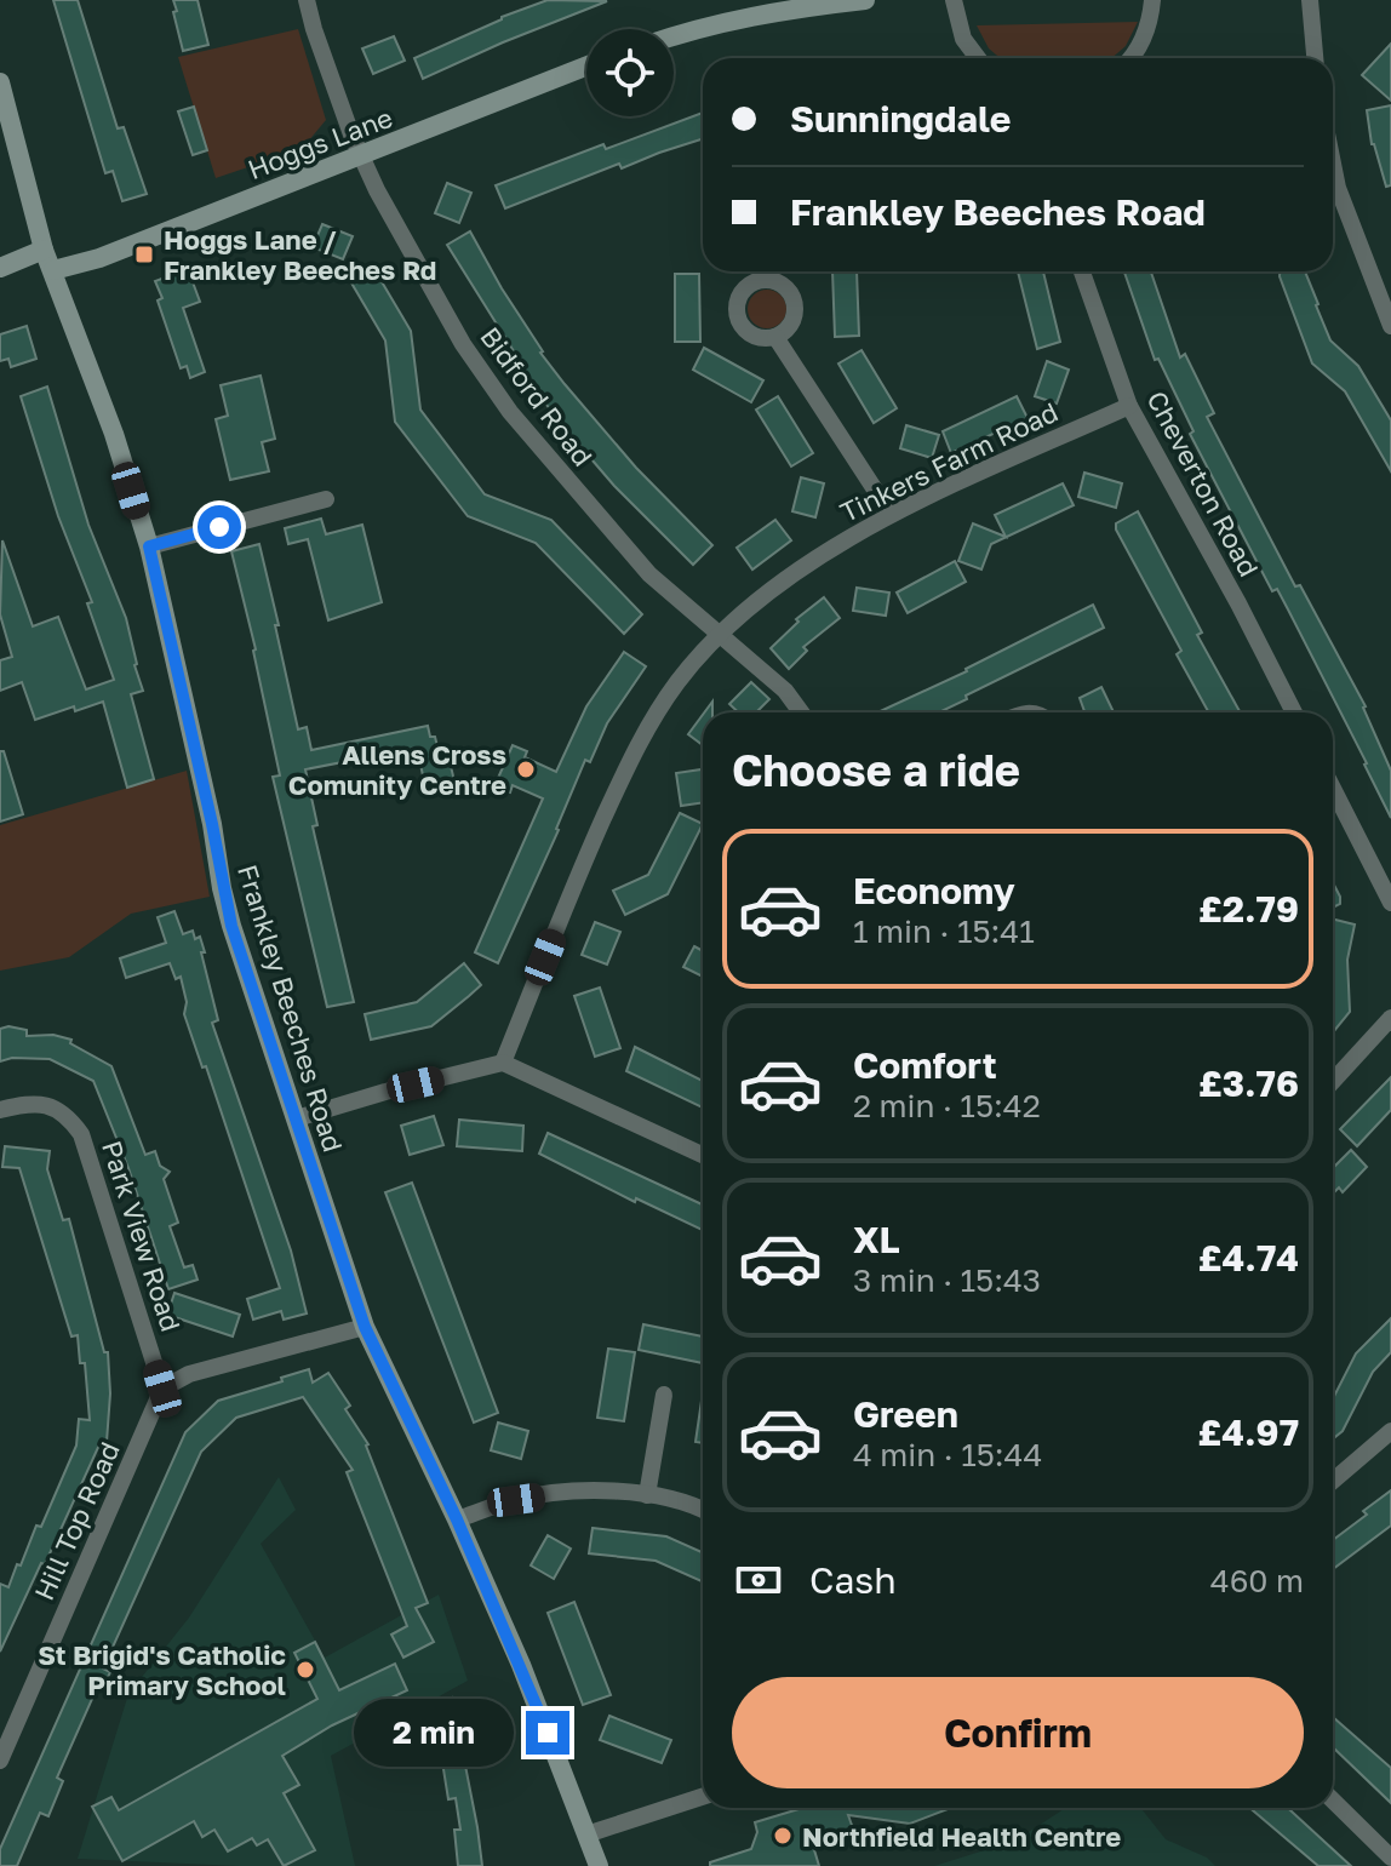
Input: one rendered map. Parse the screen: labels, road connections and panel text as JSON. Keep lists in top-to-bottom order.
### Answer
{
  "streets": {
    "street": [
      "Hoggs Lane",
      "Bidford Road",
      "Tinkers Farm Road",
      "Cheverton Road",
      "Frankley Beeches Road",
      "Park View Road",
      "Hill Top Road"
    ]
  },
  "crossings": [
    ["Hoggs Lane", "Bidford Road"],
    ["Hoggs Lane", "Frankley Beeches Road"],
    ["Bidford Road", "Tinkers Farm Road"],
    ["Tinkers Farm Road", "Cheverton Road"],
    ["Park View Road", "Hill Top Road"]
  ],
  "places": {
    "transit": ["Hoggs Lane / Frankley Beeches Rd"],
    "other": ["Allens Cross Comunity Centre", "St Brigid's Catholic Primary School", "Northfield Health Centre"]
  },
  "page": {
    "banner": ["Sunningdale", "Frankley Beeches Road"],
    "heading": "Choose a ride",
    "list": [
      {
        "name": "Economy",
        "note": "1 min · 15:41",
        "value": "£2.79"
      },
      {
        "name": "Comfort",
        "note": "2 min · 15:42",
        "value": "£3.76"
      },
      {
        "name": "XL",
        "note": "3 min · 15:43",
        "value": "£4.74"
      },
      {
        "name": "Green",
        "note": "4 min · 15:44",
        "value": "£4.97"
      }
    ],
    "pay": ["Cash", "460 m"],
    "buttons": "Confirm",
    "bubble": "2 min"
  }
}
